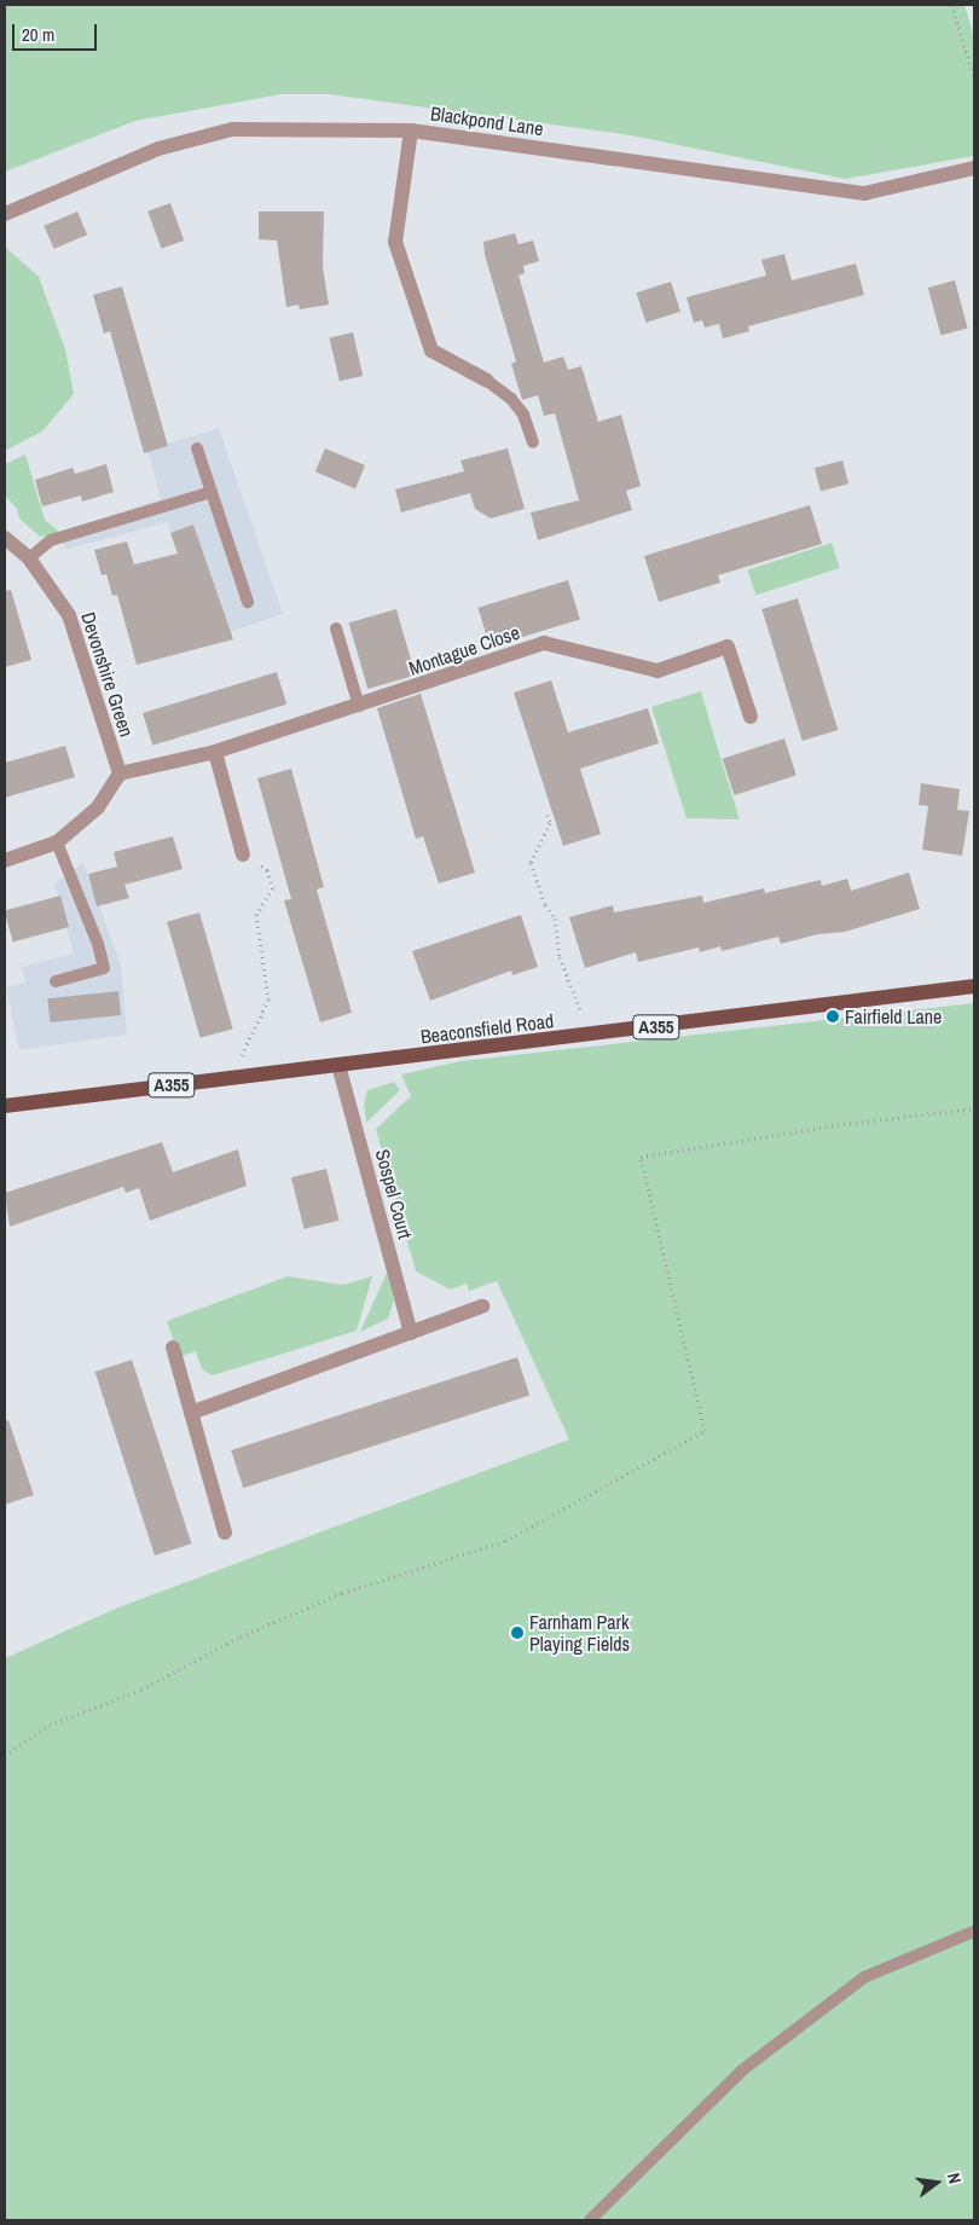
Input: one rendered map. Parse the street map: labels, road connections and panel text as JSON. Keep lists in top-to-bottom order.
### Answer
{
  "streets": {
    "main road": ["A355", "Beaconsfield Road"],
    "street": [
      "Blackpond Lane",
      "Montague Close",
      "Devonshire Green",
      "Sospel Court"
    ]
  },
  "crossings": [
    ["Beaconsfield Road", "Sospel Court"]
  ],
  "places": ["Fairfield Lane", "Farnham Park Playing Fields"],
  "scale_bar": "20 m",
  "north": "right"
}
